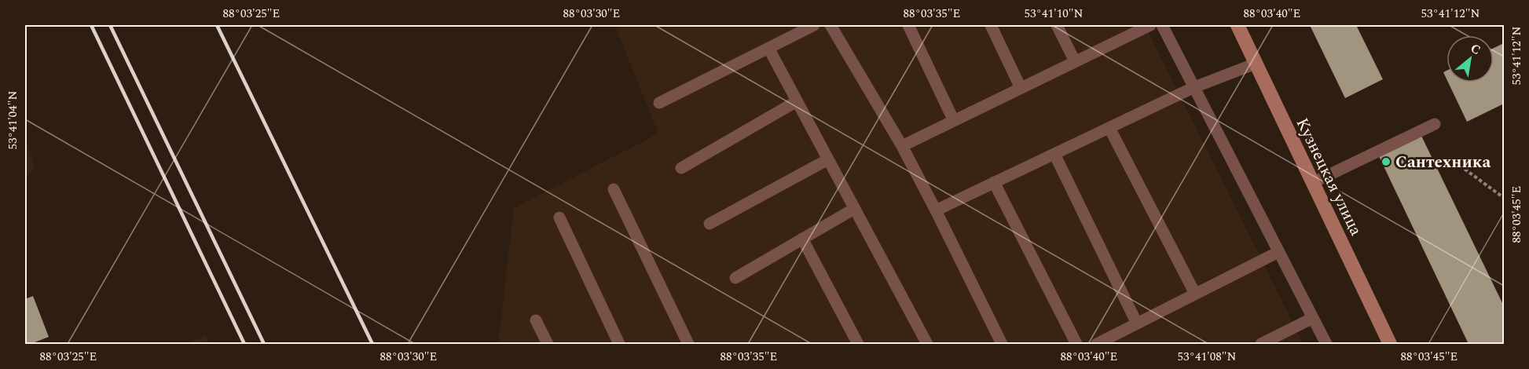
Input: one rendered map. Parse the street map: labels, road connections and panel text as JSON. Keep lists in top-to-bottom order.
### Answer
{
  "streets": {
    "main road": ["Кузнецкая улица"]
  },
  "places": ["Сантехника"],
  "north": "top right",
  "coordinates": [
    "88°03'25\"E",
    "88°03'30\"E",
    "88°03'35\"E",
    "53°41'10\"N",
    "88°03'40\"E",
    "53°41'12\"N",
    "53°41'04\"N",
    "88°03'45\"E",
    "53°41'08\"N"
  ]
}
